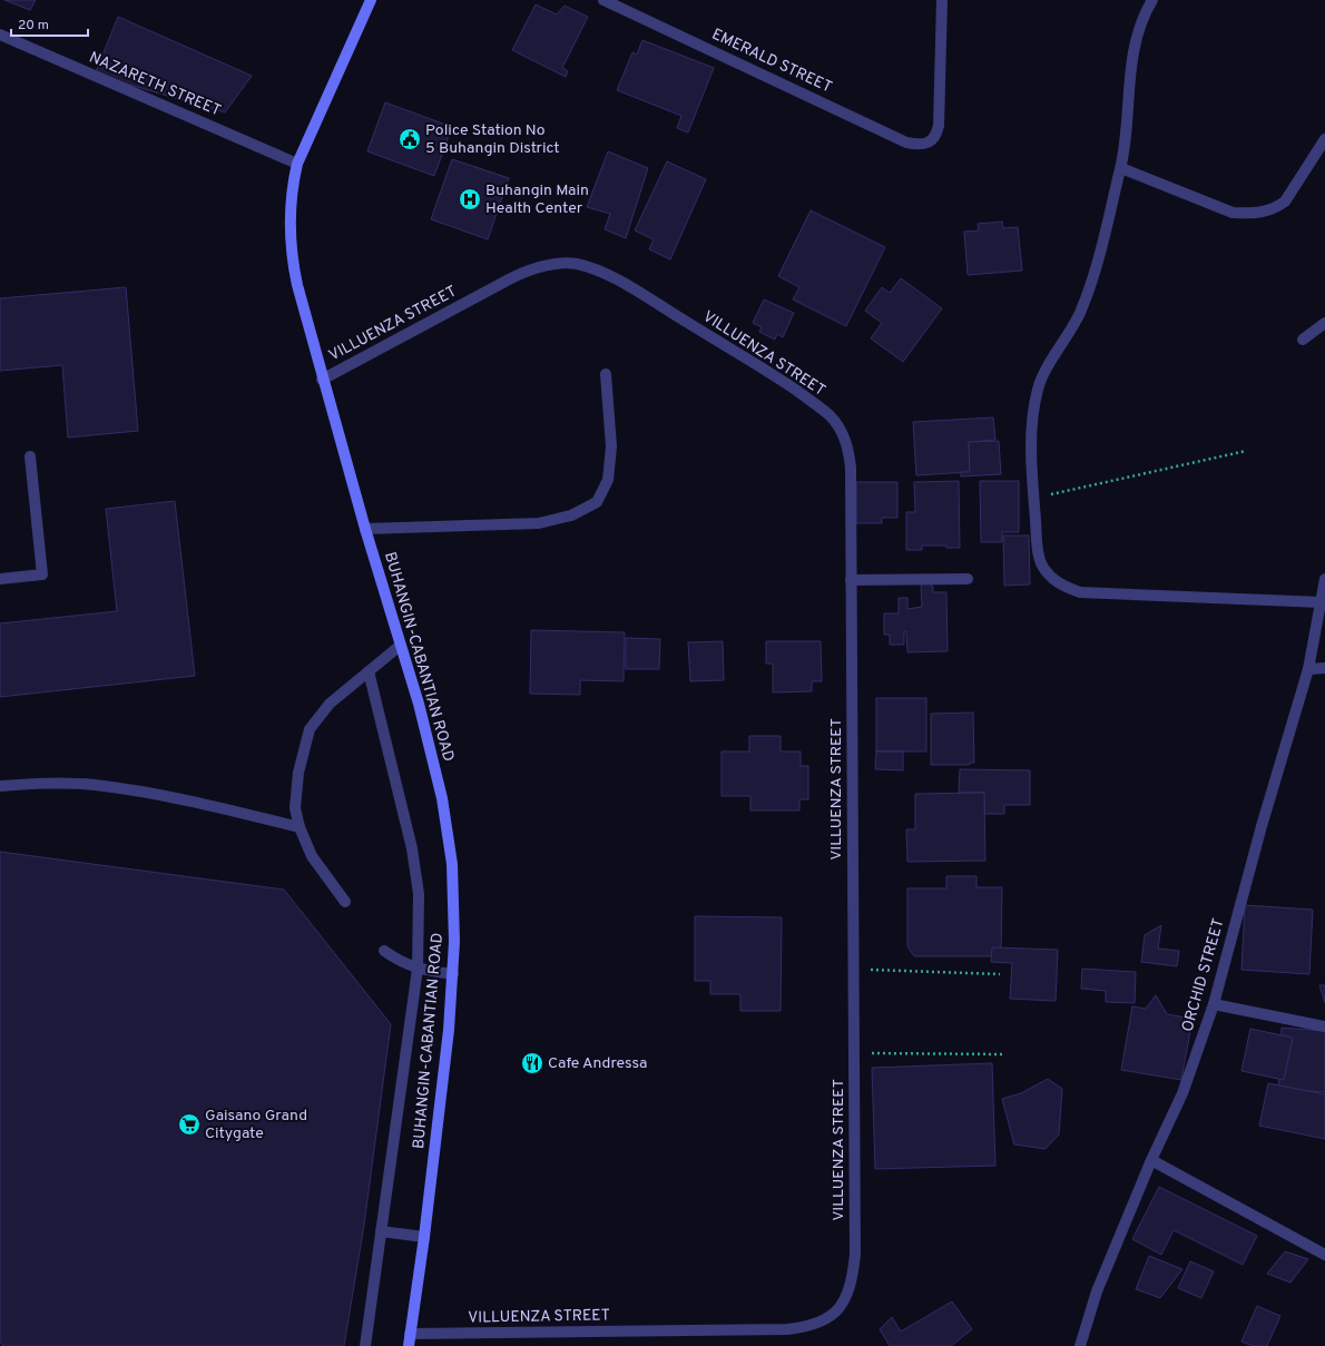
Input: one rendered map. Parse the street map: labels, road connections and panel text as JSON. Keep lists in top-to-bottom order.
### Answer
{
  "streets": {
    "main road": ["BUHANGIN-CABANTIAN ROAD"],
    "street": [
      "EMERALD STREET",
      "NAZARETH STREET",
      "VILLUENZA STREET",
      "ORCHID STREET"
    ]
  },
  "crossings": [
    ["NAZARETH STREET", "BUHANGIN-CABANTIAN ROAD"],
    ["VILLUENZA STREET", "BUHANGIN-CABANTIAN ROAD"]
  ],
  "places": {
    "public building": ["Police Station No 5 Buhangin District"],
    "hospital": ["Buhangin Main Health Center"],
    "restaurant": ["Cafe Andressa"],
    "supermarket": ["Gaisano Grand Citygate"]
  },
  "scale_bar": "20 m"
}
